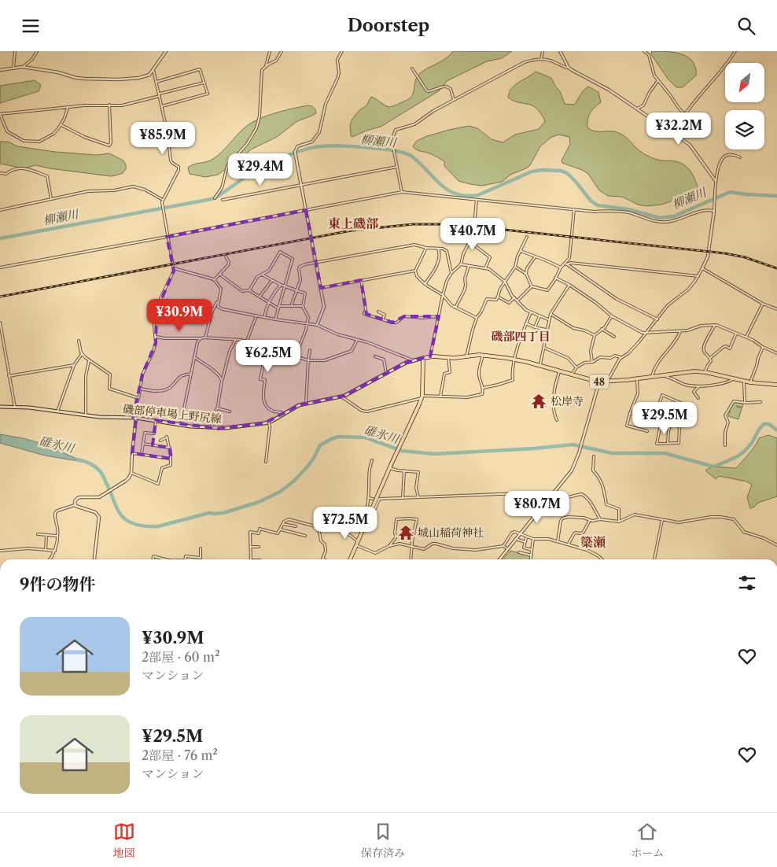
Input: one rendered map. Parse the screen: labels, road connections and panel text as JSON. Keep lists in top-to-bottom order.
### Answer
{
  "streets": {
    "main road": ["48", "磯部停車場上野尻線"]
  },
  "crossings": [
    ["48", "磯部停車場上野尻線"]
  ],
  "districts": ["東上磯部", "磯部四丁目", "簗瀬"],
  "water": ["柳瀬川", "碓氷川"],
  "places": {
    "temple": ["松岸寺", "城山稲荷神社"]
  },
  "north": "bottom left",
  "page": {
    "header": "Doorstep",
    "price": [
      "¥32.2M",
      "¥85.9M",
      "¥29.4M",
      "¥40.7M",
      "¥30.9M",
      "¥62.5M",
      "¥29.5M",
      "¥80.7M",
      "¥72.5M"
    ],
    "heading": "9件の物件",
    "list": [
      {
        "name": "¥30.9M",
        "note": "2部屋 · 60 m² · マンション"
      },
      {
        "name": "¥29.5M",
        "note": "2部屋 · 76 m² · マンション"
      }
    ],
    "tabs": ["地図", "保存済み", "ホーム"]
  }
}
